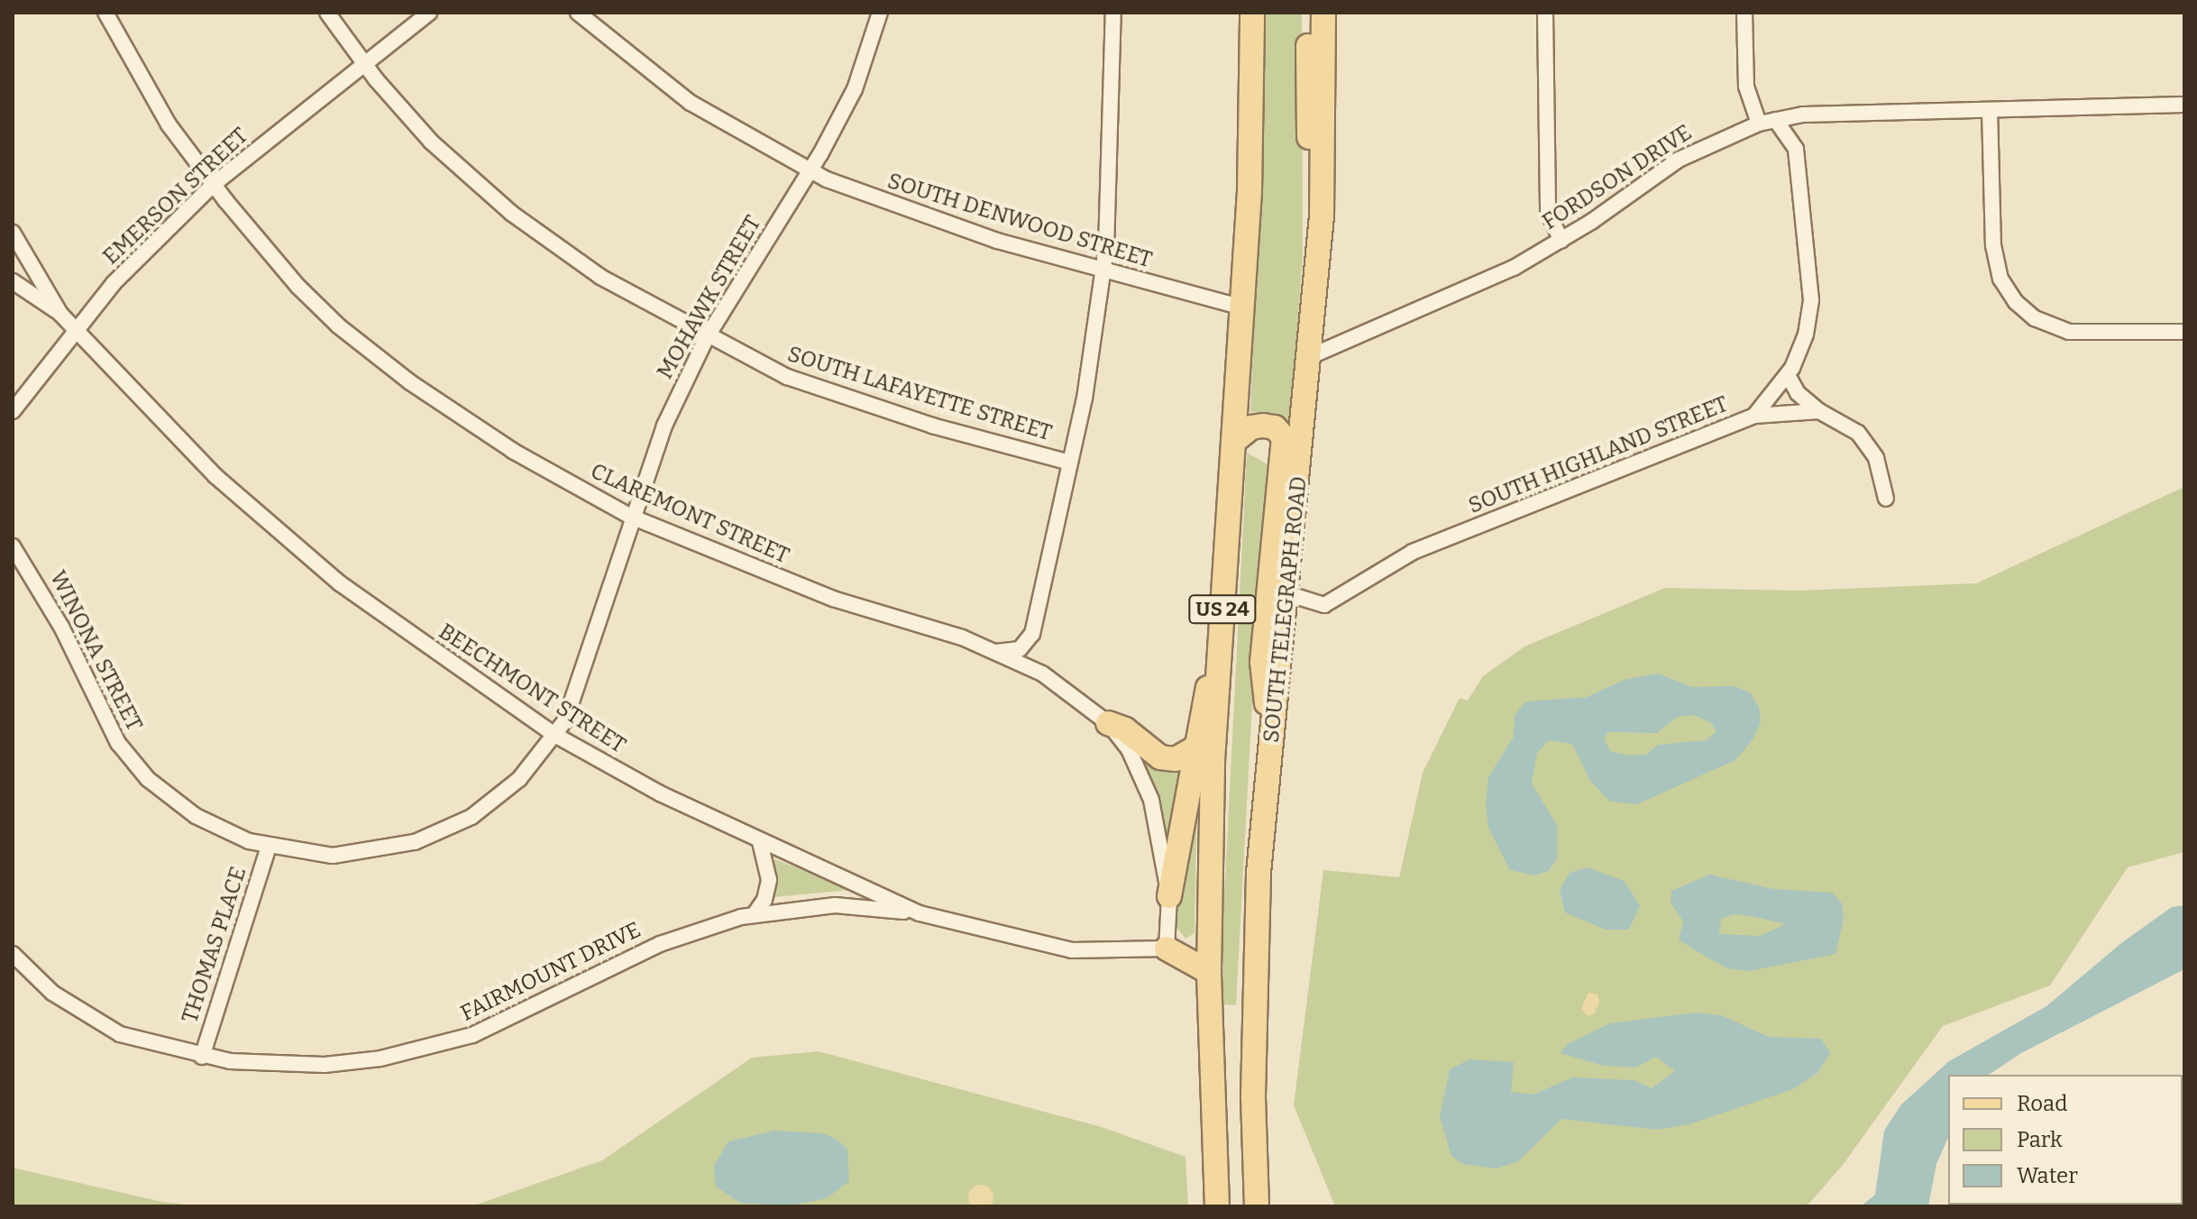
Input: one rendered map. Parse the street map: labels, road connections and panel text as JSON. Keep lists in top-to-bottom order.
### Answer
{
  "streets": {
    "main road": ["US 24", "SOUTH TELEGRAPH ROAD"],
    "street": [
      "FORDSON DRIVE",
      "EMERSON STREET",
      "SOUTH DENWOOD STREET",
      "MOHAWK STREET",
      "SOUTH LAFAYETTE STREET",
      "SOUTH HIGHLAND STREET",
      "CLAREMONT STREET",
      "WINONA STREET",
      "BEECHMONT STREET",
      "THOMAS PLACE",
      "FAIRMOUNT DRIVE"
    ]
  },
  "crossings": [
    ["FORDSON DRIVE", "SOUTH HIGHLAND STREET"],
    ["FORDSON DRIVE", "SOUTH TELEGRAPH ROAD"],
    ["EMERSON STREET", "SOUTH LAFAYETTE STREET"],
    ["EMERSON STREET", "CLAREMONT STREET"],
    ["EMERSON STREET", "BEECHMONT STREET"],
    ["SOUTH DENWOOD STREET", "MOHAWK STREET"],
    ["SOUTH DENWOOD STREET", "US 24"],
    ["MOHAWK STREET", "SOUTH LAFAYETTE STREET"],
    ["MOHAWK STREET", "CLAREMONT STREET"],
    ["MOHAWK STREET", "WINONA STREET"],
    ["MOHAWK STREET", "BEECHMONT STREET"],
    ["SOUTH HIGHLAND STREET", "SOUTH TELEGRAPH ROAD"],
    ["CLAREMONT STREET", "BEECHMONT STREET"],
    ["WINONA STREET", "BEECHMONT STREET"],
    ["WINONA STREET", "THOMAS PLACE"],
    ["BEECHMONT STREET", "FAIRMOUNT DRIVE"],
    ["THOMAS PLACE", "FAIRMOUNT DRIVE"]
  ],
  "legend": ["Road", "Park", "Water"]
}
